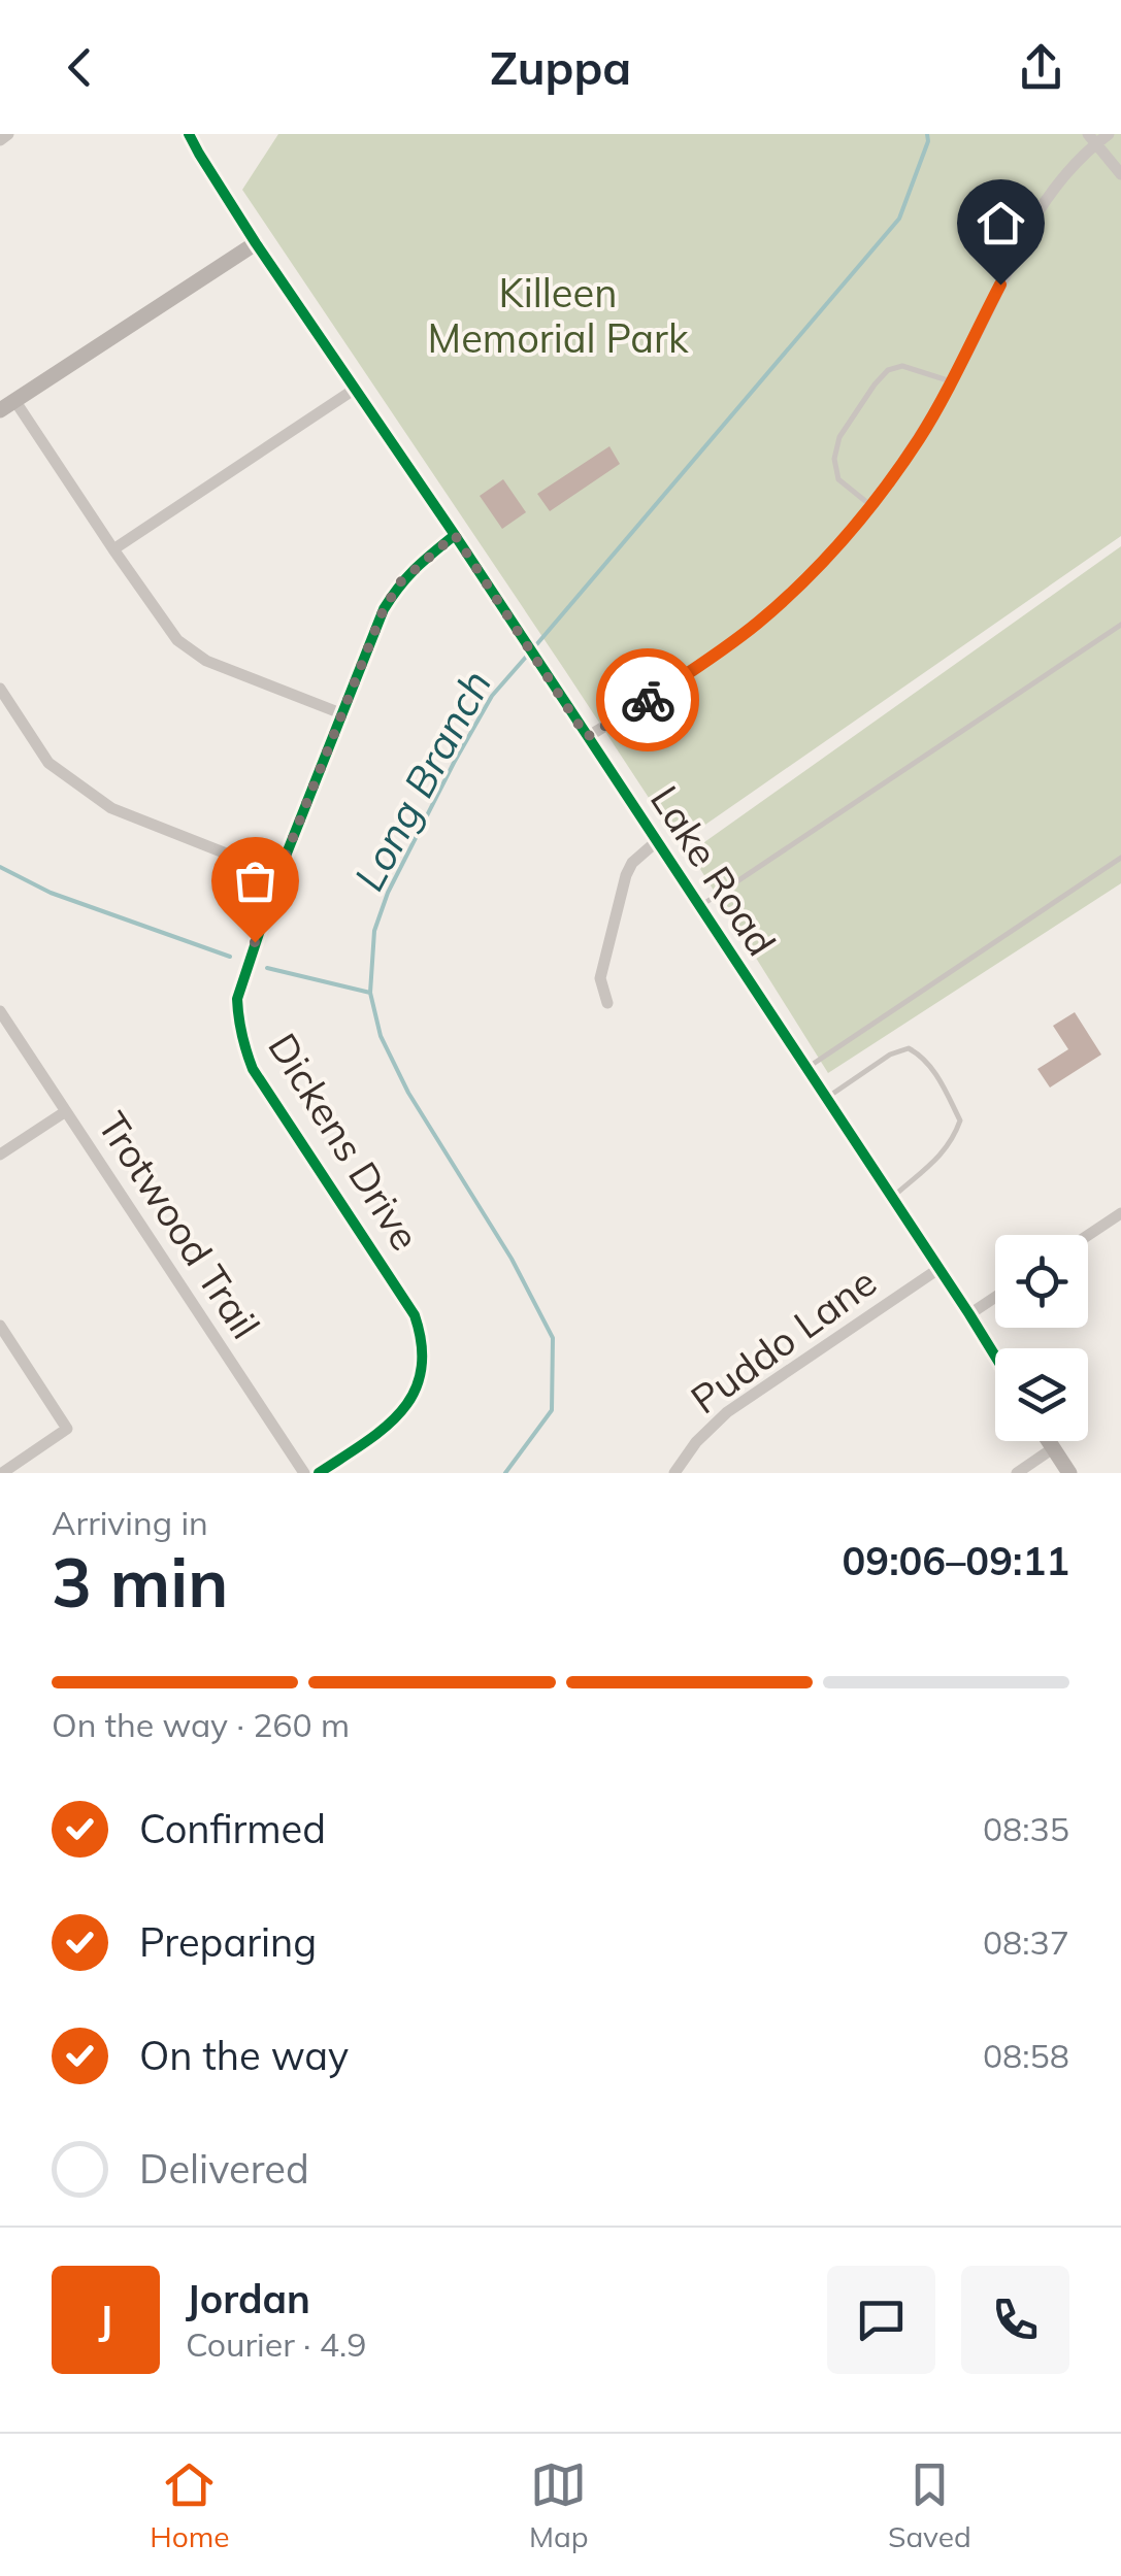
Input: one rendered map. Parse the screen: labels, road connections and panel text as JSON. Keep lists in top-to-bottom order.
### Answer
{
  "streets": {
    "street": [
      "Lake Road",
      "Dickens Drive",
      "Trotwood Trail",
      "Puddo Lane"
    ]
  },
  "crossings": [
    ["Lake Road", "Dickens Drive"],
    ["Lake Road", "Puddo Lane"]
  ],
  "water": ["Long Branch"],
  "parks": ["Killeen Memorial Park"],
  "page": {
    "header": "Zuppa",
    "heading": ["3 min", "Arriving in", "09:06–09:11"],
    "panel": ["Jordan", "Courier · 4.9"],
    "bar": "On the way · 260 m",
    "list": [
      ["Confirmed", "08:35"],
      ["Preparing", "08:37"],
      ["On the way", "08:58"],
      "Delivered"
    ],
    "round": "J",
    "tabs": ["Home", "Map", "Saved"]
  }
}
